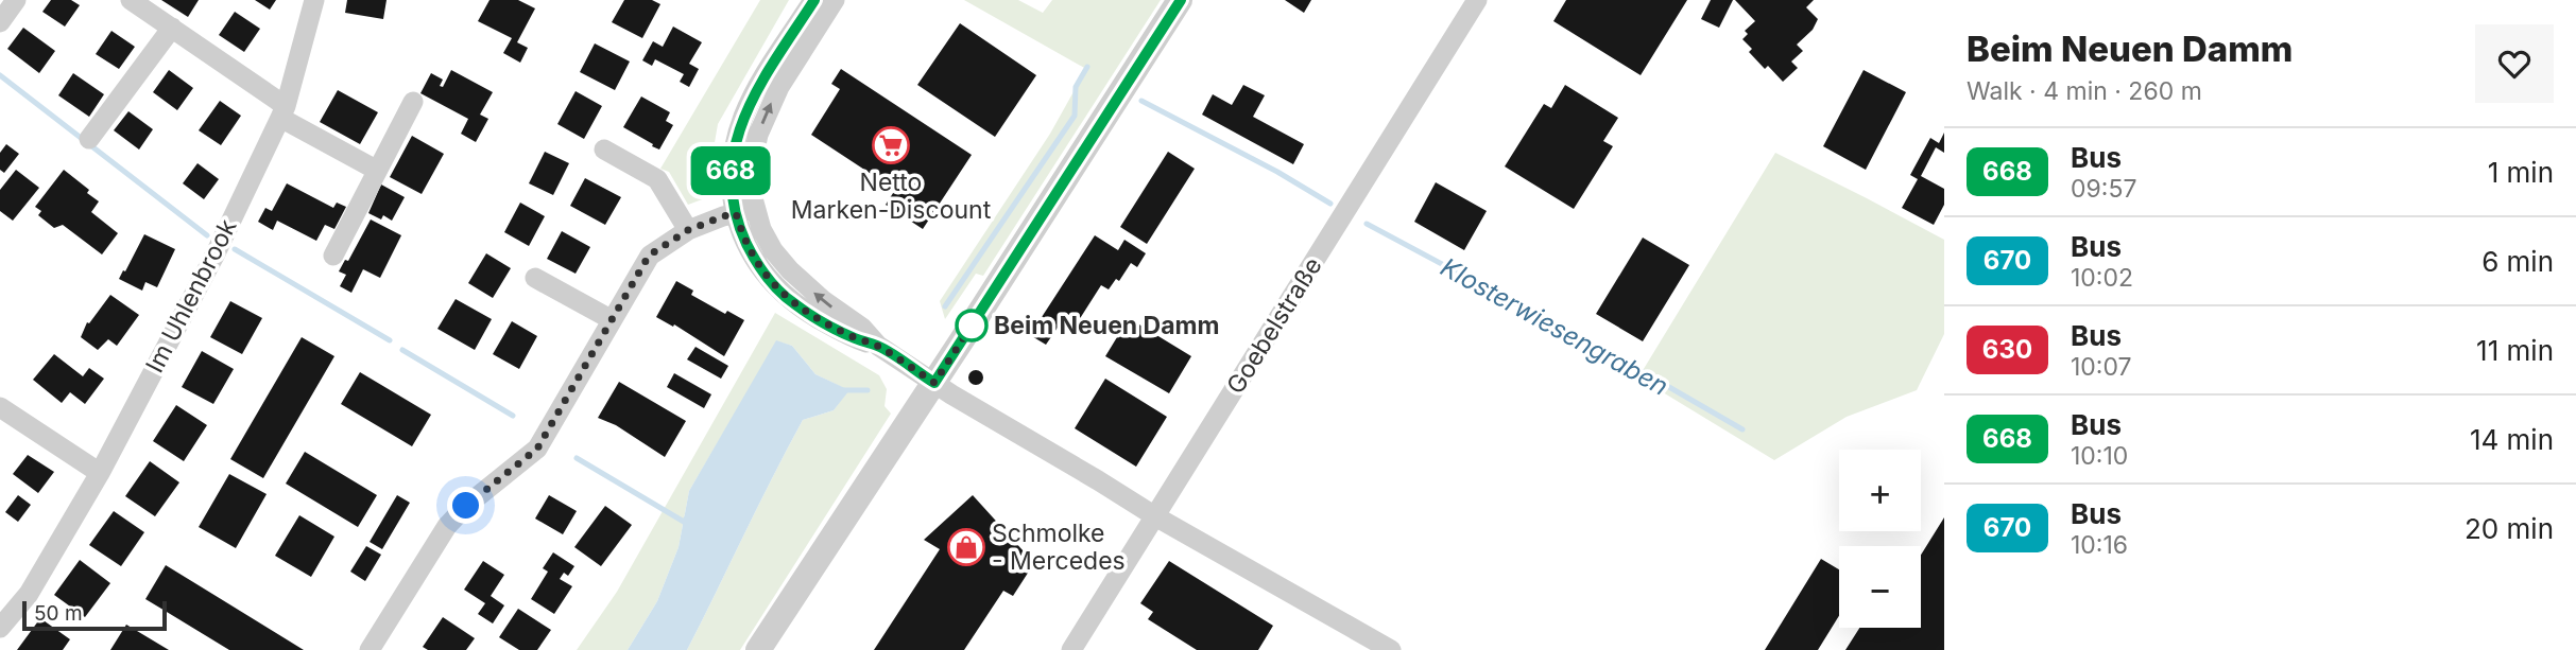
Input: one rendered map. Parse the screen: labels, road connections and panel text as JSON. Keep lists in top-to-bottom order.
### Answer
{
  "streets": {
    "street": ["Im Uhlenbrook", "Goebelstraße"]
  },
  "water": ["Klosterwiesengraben"],
  "places": {
    "supermarket": ["Netto Marken-Discount"],
    "other": ["Beim Neuen Damm"],
    "shop": ["Schmolke - Mercedes"]
  },
  "lines": ["bus line 668"],
  "scale_bar": "50 m",
  "page": {
    "on_map": "668",
    "heading": ["Beim Neuen Damm", "Walk · 4 min · 260 m"],
    "list": [
      {
        "mark": "668",
        "name": "Bus",
        "note": "09:57",
        "value": "1 min"
      },
      {
        "mark": "670",
        "name": "Bus",
        "note": "10:02",
        "value": "6 min"
      },
      {
        "mark": "630",
        "name": "Bus",
        "note": "10:07",
        "value": "11 min"
      },
      {
        "mark": "668",
        "name": "Bus",
        "note": "10:10",
        "value": "14 min"
      },
      {
        "mark": "670",
        "name": "Bus",
        "note": "10:16",
        "value": "20 min"
      }
    ],
    "map_buttons": ["+", "−"],
    "scale": "50 m"
  }
}
